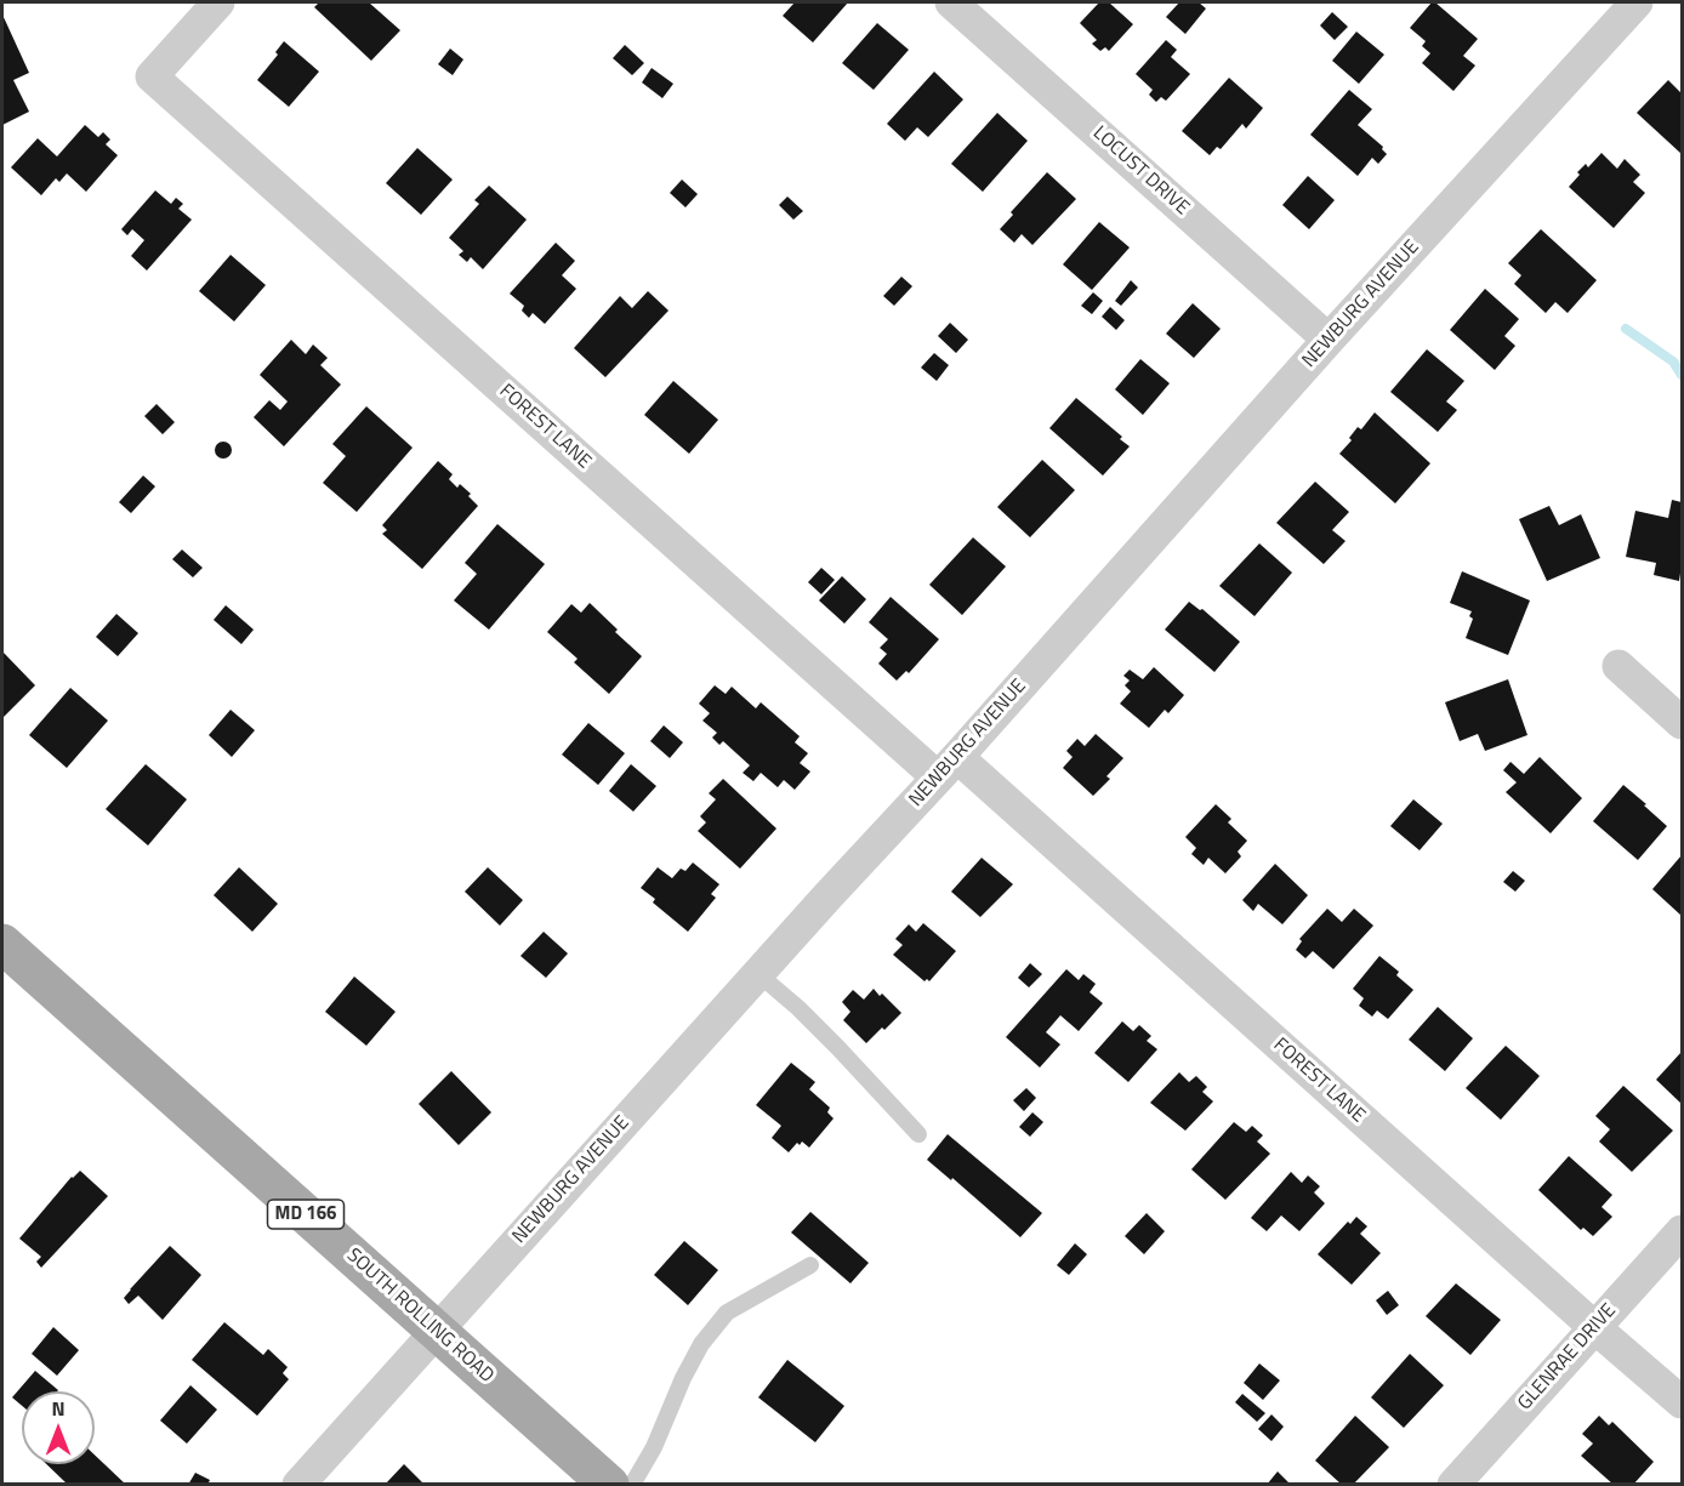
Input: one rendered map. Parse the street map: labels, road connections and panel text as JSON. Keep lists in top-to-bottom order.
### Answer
{
  "streets": {
    "main road": ["MD 166", "SOUTH ROLLING ROAD"],
    "street": [
      "LOCUST DRIVE",
      "NEWBURG AVENUE",
      "FOREST LANE",
      "GLENRAE DRIVE"
    ]
  },
  "crossings": [
    ["LOCUST DRIVE", "NEWBURG AVENUE"],
    ["NEWBURG AVENUE", "FOREST LANE"],
    ["NEWBURG AVENUE", "SOUTH ROLLING ROAD"],
    ["FOREST LANE", "GLENRAE DRIVE"]
  ],
  "north": "top"
}
